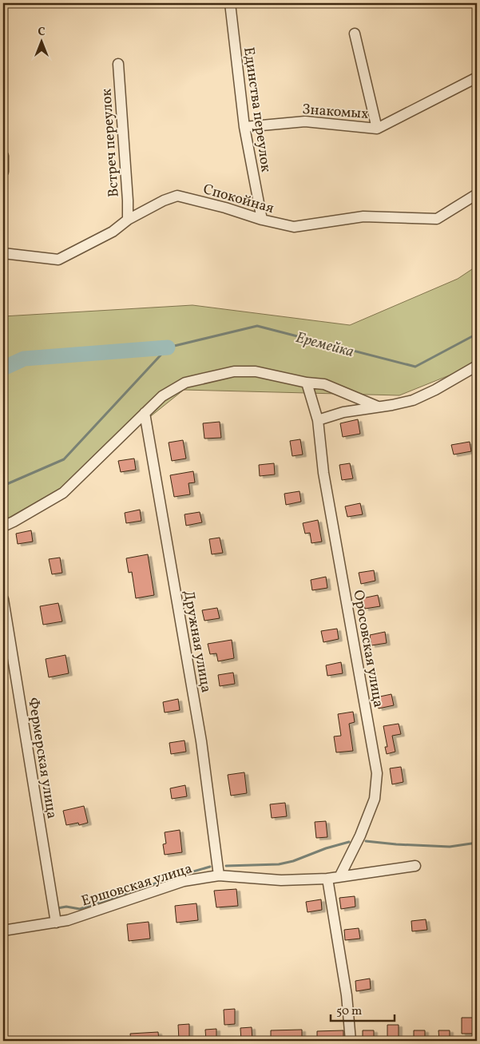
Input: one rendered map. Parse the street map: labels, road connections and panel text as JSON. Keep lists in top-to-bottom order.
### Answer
{
  "streets": {
    "street": [
      "Единства переулок",
      "Знакомых",
      "Встреч переулок",
      "Спокойная",
      "Дружная улица",
      "Оросовская улица",
      "Фермерская улица",
      "Ершовская улица"
    ]
  },
  "crossings": [
    ["Единства переулок", "Знакомых"],
    ["Единства переулок", "Спокойная"],
    ["Встреч переулок", "Спокойная"],
    ["Дружная улица", "Ершовская улица"],
    ["Оросовская улица", "Ершовская улица"],
    ["Фермерская улица", "Ершовская улица"]
  ],
  "water": ["Еремейка"],
  "scale_bar": "50 m",
  "north": "top"
}
